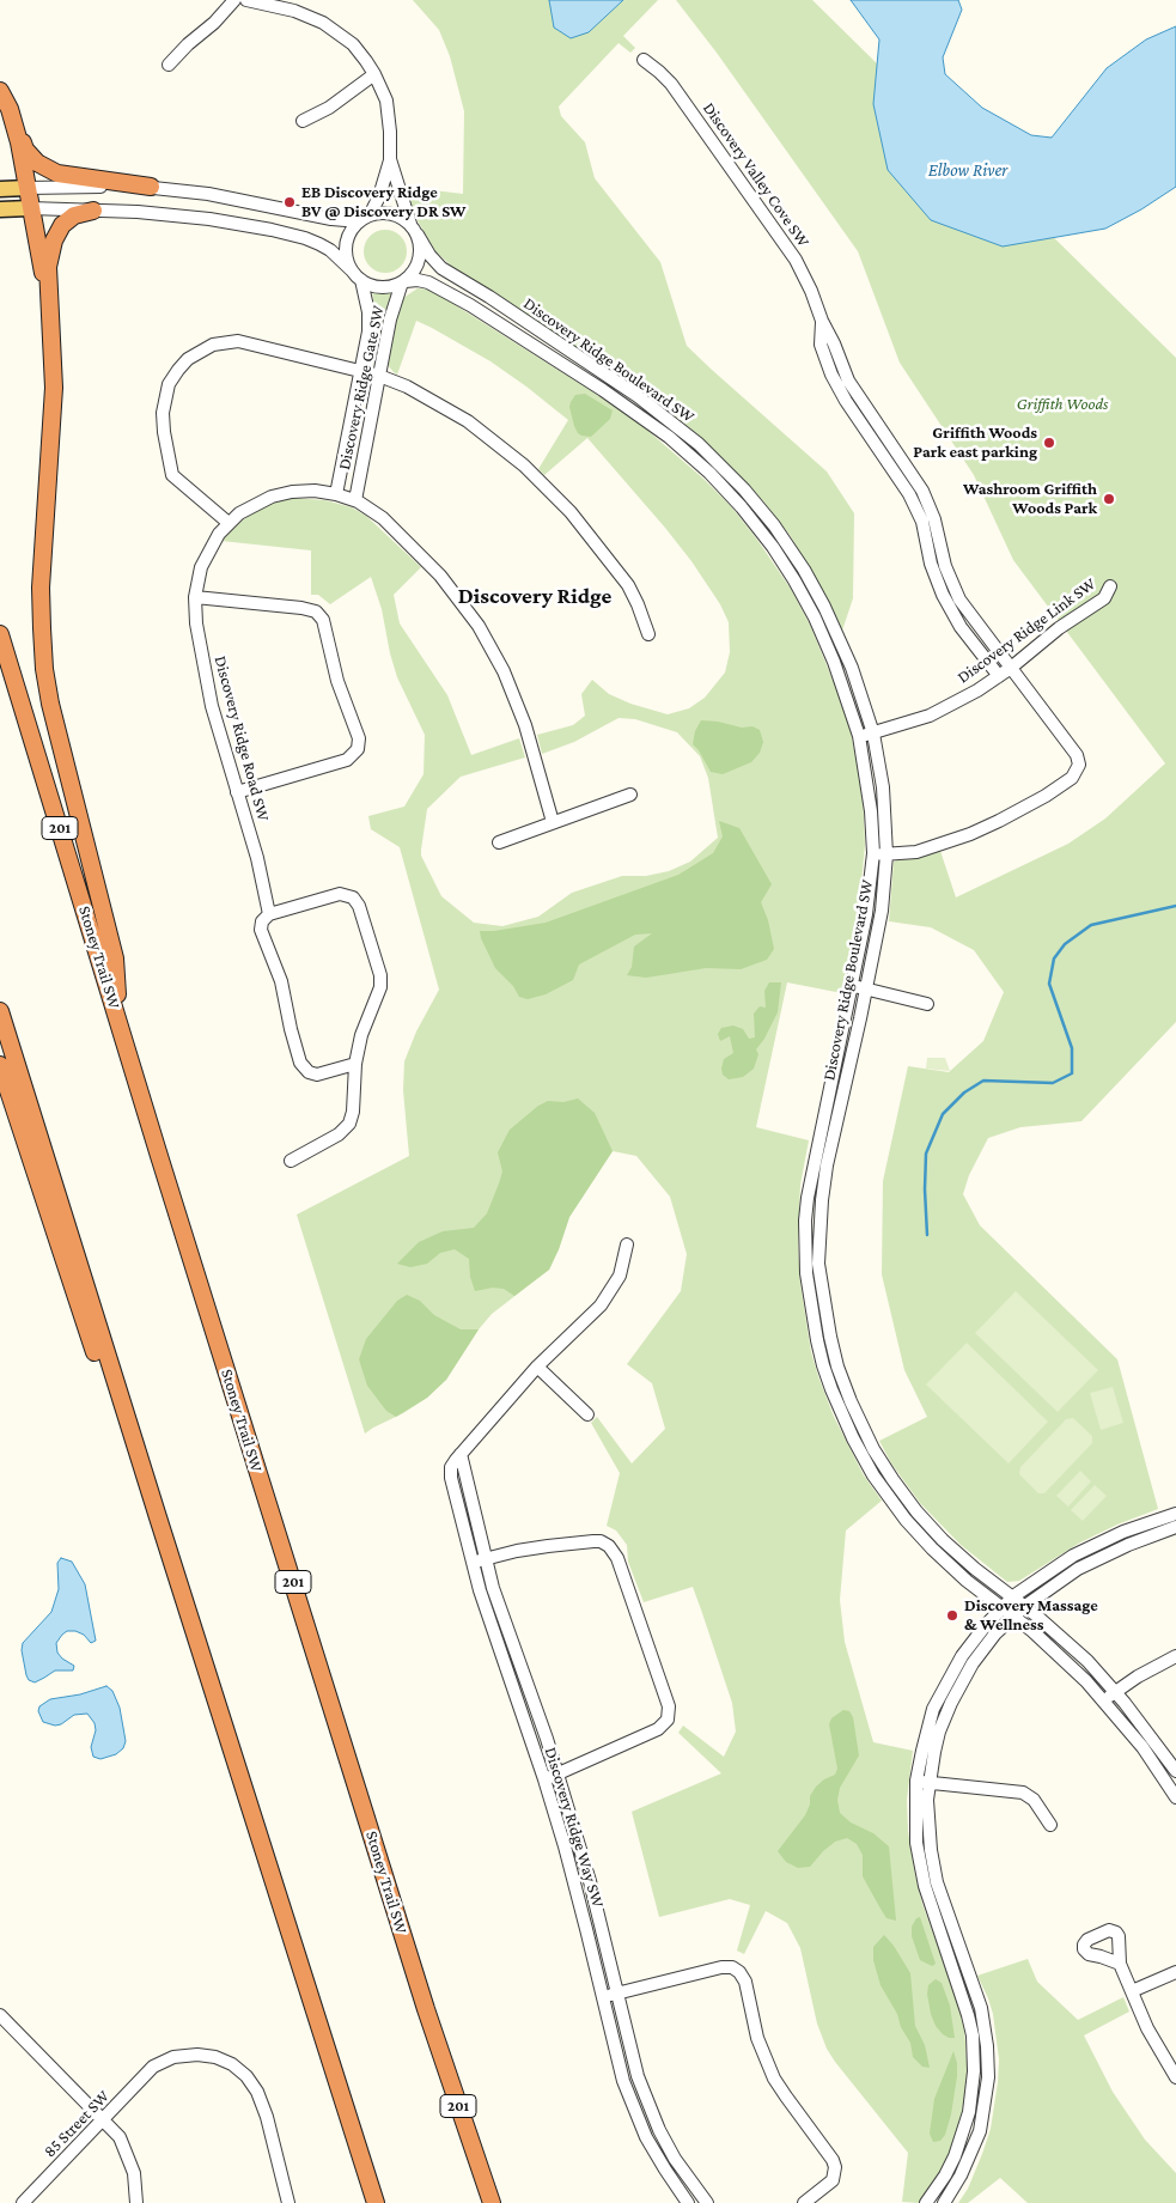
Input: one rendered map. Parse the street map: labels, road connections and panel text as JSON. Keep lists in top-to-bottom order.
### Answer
{
  "streets": {
    "highway": ["201", "Stoney Trail SW"],
    "street": [
      "Discovery Valley Cove SW",
      "Discovery Ridge Boulevard SW",
      "Discovery Ridge Gate SW",
      "Discovery Ridge Link SW",
      "Discovery Ridge Road SW",
      "Discovery Ridge Way SW",
      "85 Street SW"
    ]
  },
  "crossings": [
    ["Discovery Valley Cove SW", "Discovery Ridge Boulevard SW"],
    ["Discovery Valley Cove SW", "Discovery Ridge Link SW"],
    ["Discovery Ridge Boulevard SW", "Discovery Ridge Gate SW"],
    ["Discovery Ridge Boulevard SW", "Discovery Ridge Link SW"],
    ["Discovery Ridge Gate SW", "Discovery Ridge Road SW"]
  ],
  "districts": ["Discovery Ridge"],
  "water": ["Elbow River"],
  "parks": ["Griffith Woods"],
  "places": [
    "EB Discovery Ridge BV @ Discovery DR SW",
    "Griffith Woods Park east parking",
    "Washroom Griffith Woods Park",
    "Discovery Massage & Wellness"
  ]
}
